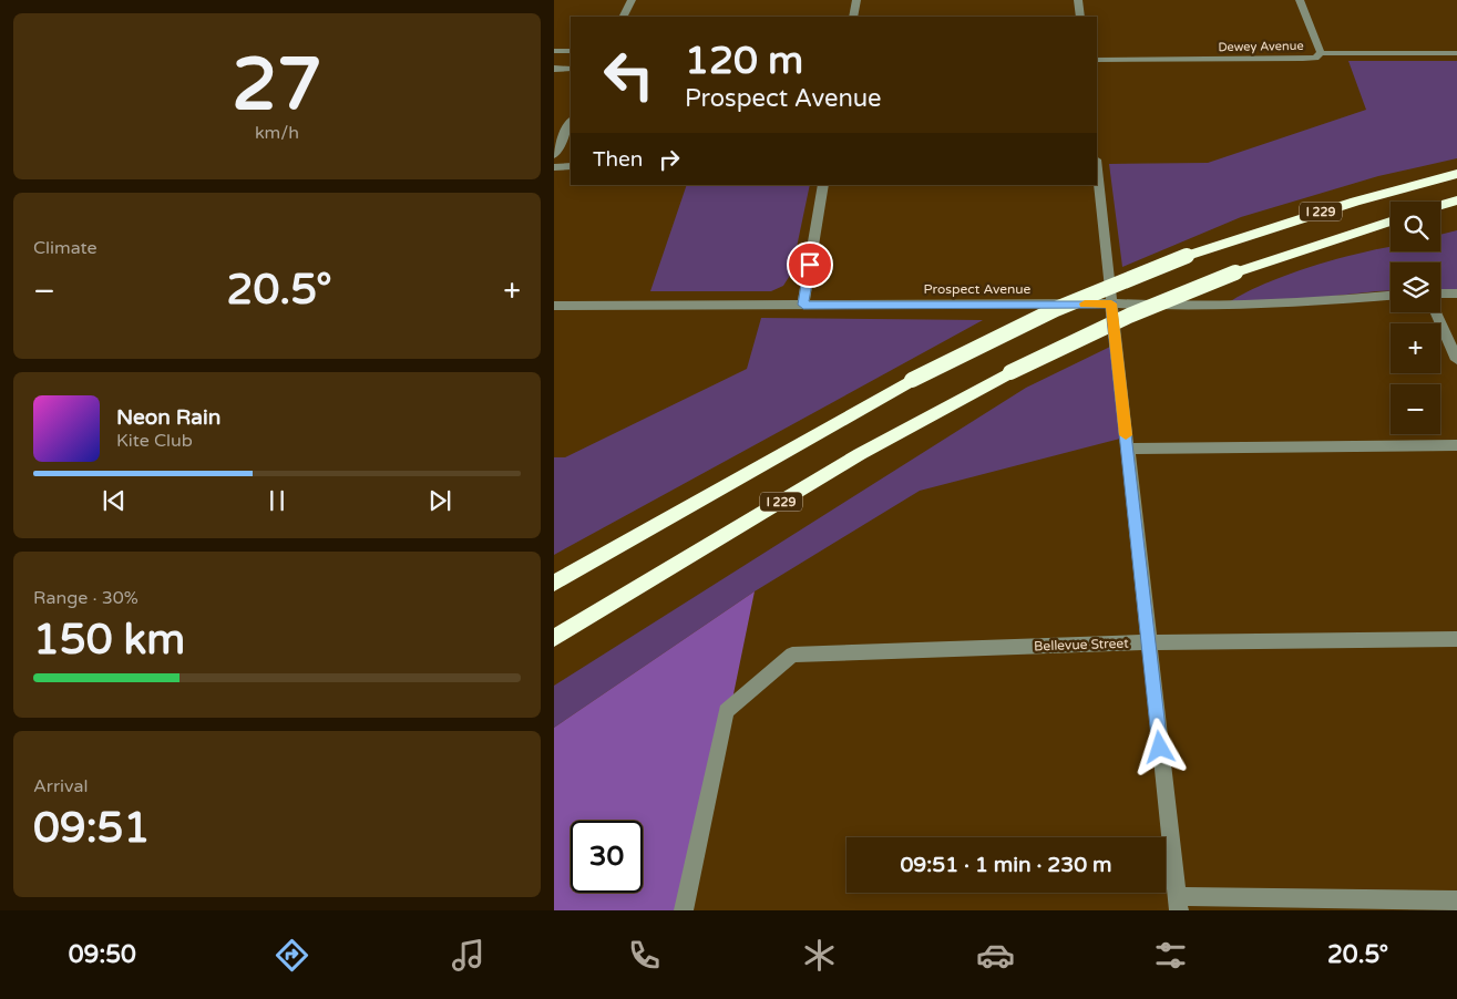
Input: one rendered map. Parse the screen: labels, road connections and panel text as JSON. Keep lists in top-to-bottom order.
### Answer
{
  "streets": {
    "highway": ["I 229"],
    "street": ["Dewey Avenue", "Prospect Avenue", "Bellevue Street"]
  },
  "page": {
    "tile": [
      ["27", "km/h"],
      "Climate",
      ["Range · 30%", "150 km"],
      ["Arrival", "09:51"]
    ],
    "turn": ["120 m", "Prospect Avenue"],
    "then": "Then",
    "map_buttons": ["+", "−"],
    "heat": ["−", "20.5°", "+"],
    "song": ["Neon Rain", "Kite Club"],
    "limit": "30",
    "trip": "09:51 · 1 min · 230 m",
    "tabs": ["09:50", "20.5°"]
  }
}
